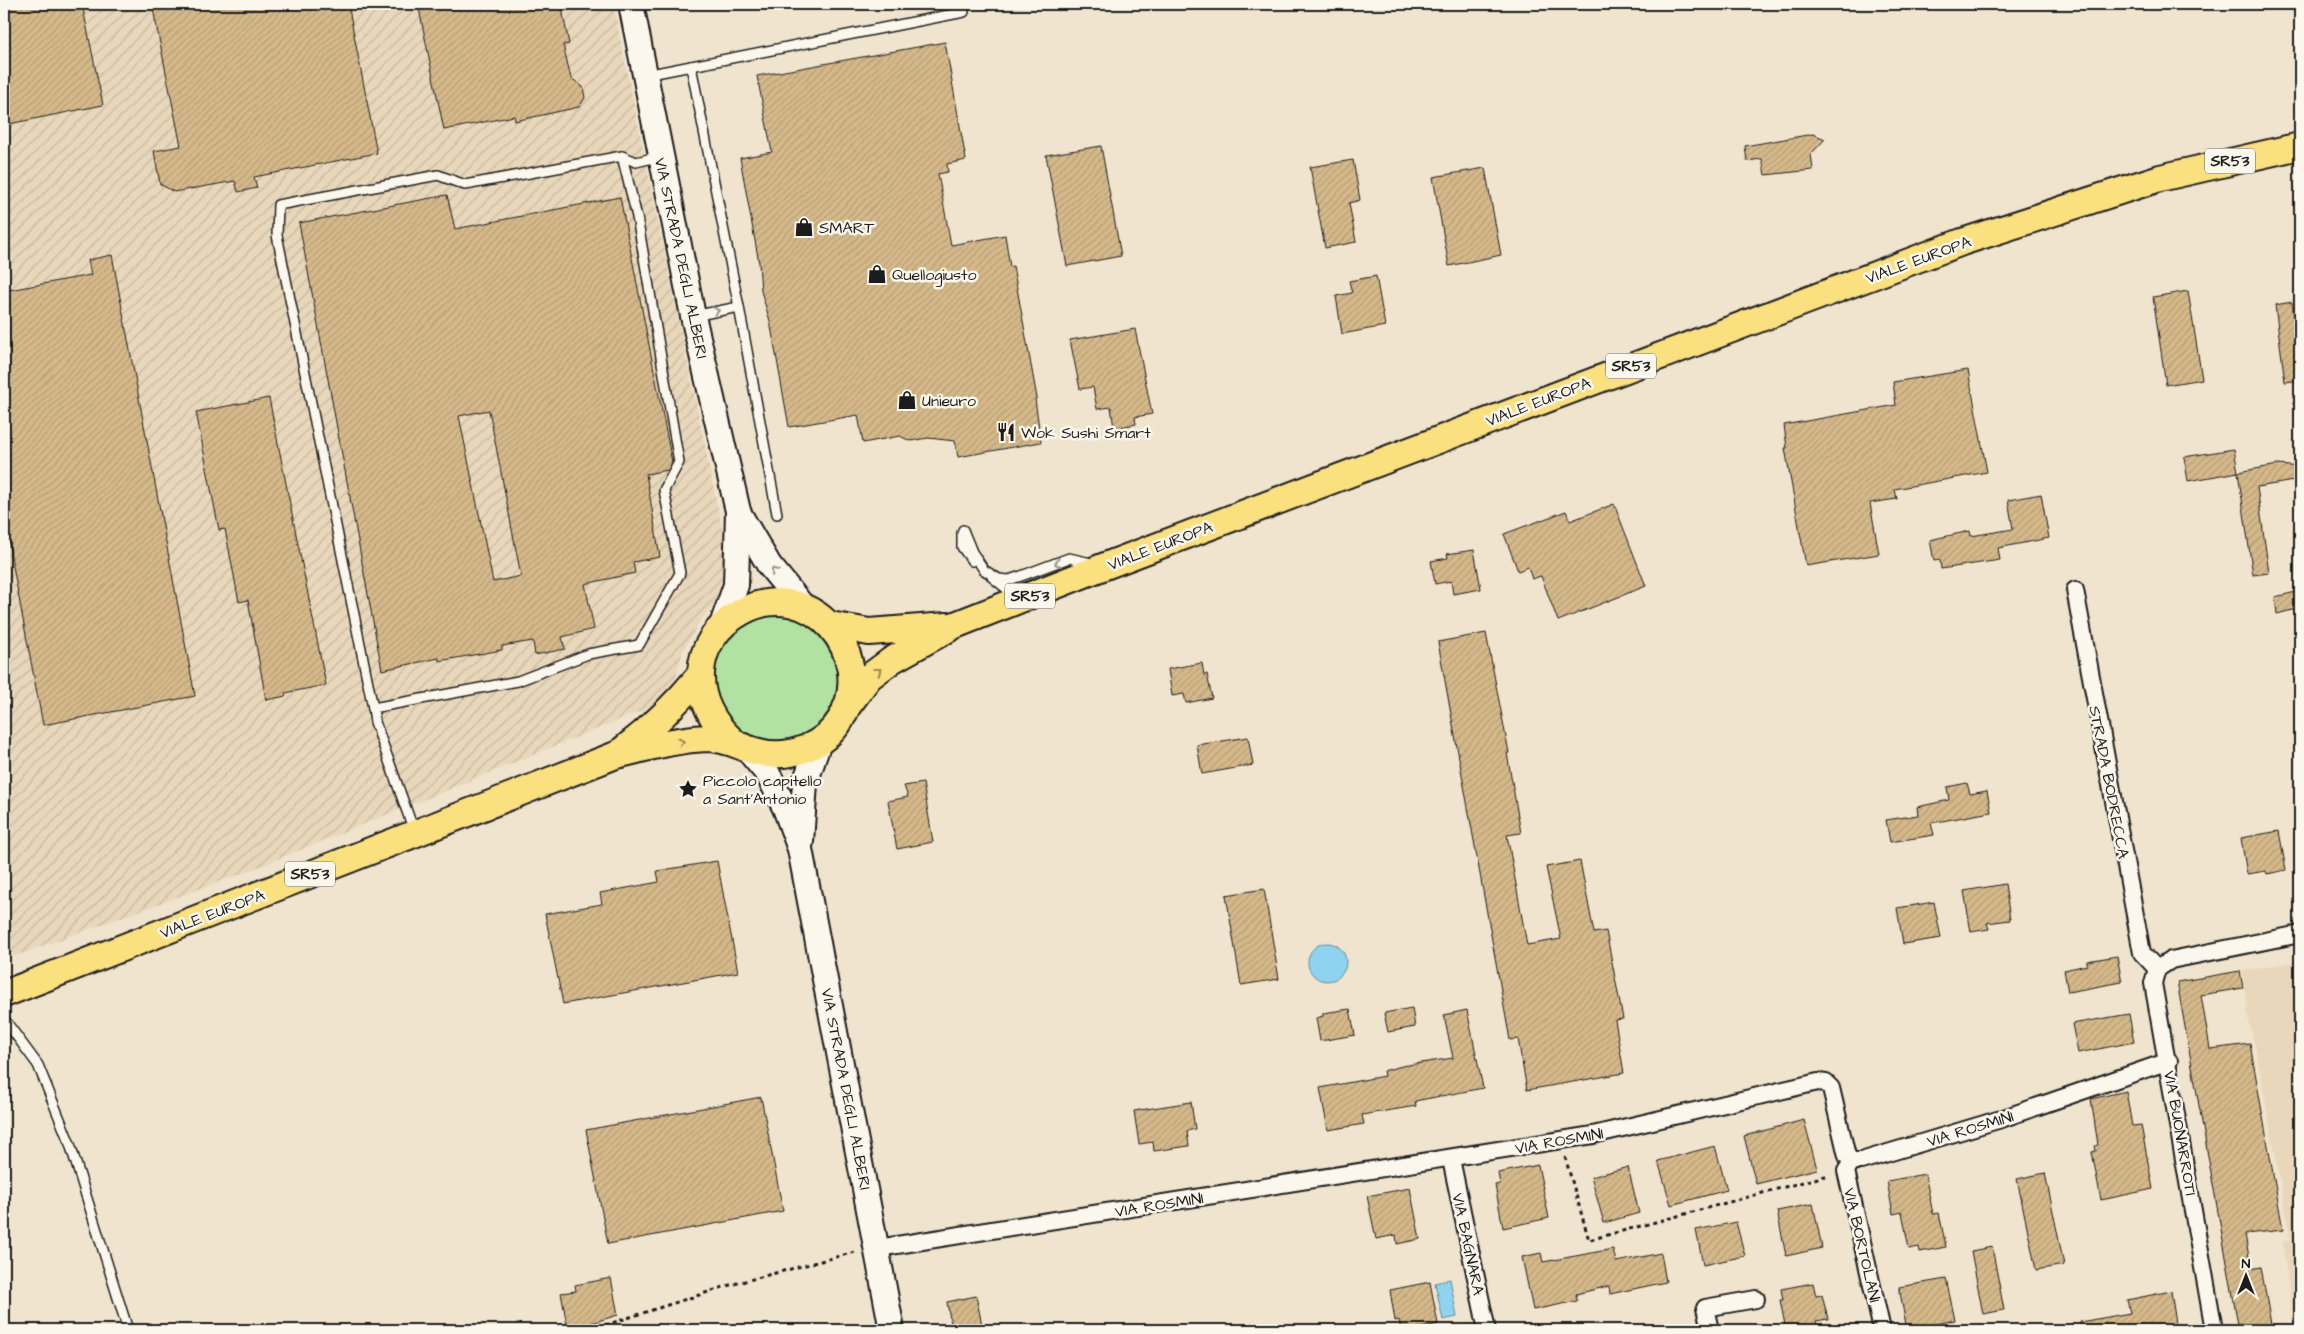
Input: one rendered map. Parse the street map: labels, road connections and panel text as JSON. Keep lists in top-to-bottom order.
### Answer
{
  "streets": {
    "main road": ["SR53", "VIA STRADA DEGLI ALBERI", "VIALE EUROPA"],
    "street": [
      "STRADA BODRECCA",
      "VIA ROSMINI",
      "VIA BUONARROTI",
      "VIA BAGNARA",
      "VIA BORTOLANI"
    ]
  },
  "crossings": [
    ["VIA STRADA DEGLI ALBERI", "VIALE EUROPA"],
    ["VIA STRADA DEGLI ALBERI", "VIA ROSMINI"],
    ["STRADA BODRECCA", "VIA BUONARROTI"],
    ["VIA ROSMINI", "VIA BUONARROTI"],
    ["VIA ROSMINI", "VIA BAGNARA"],
    ["VIA ROSMINI", "VIA BORTOLANI"]
  ],
  "places": {
    "shop": ["SMART", "Quellogiusto", "Unieuro"],
    "restaurant": ["Wok Sushi Smart"],
    "place": ["Piccolo capitello a Sant'Antonio"]
  },
  "north": "top"
}
